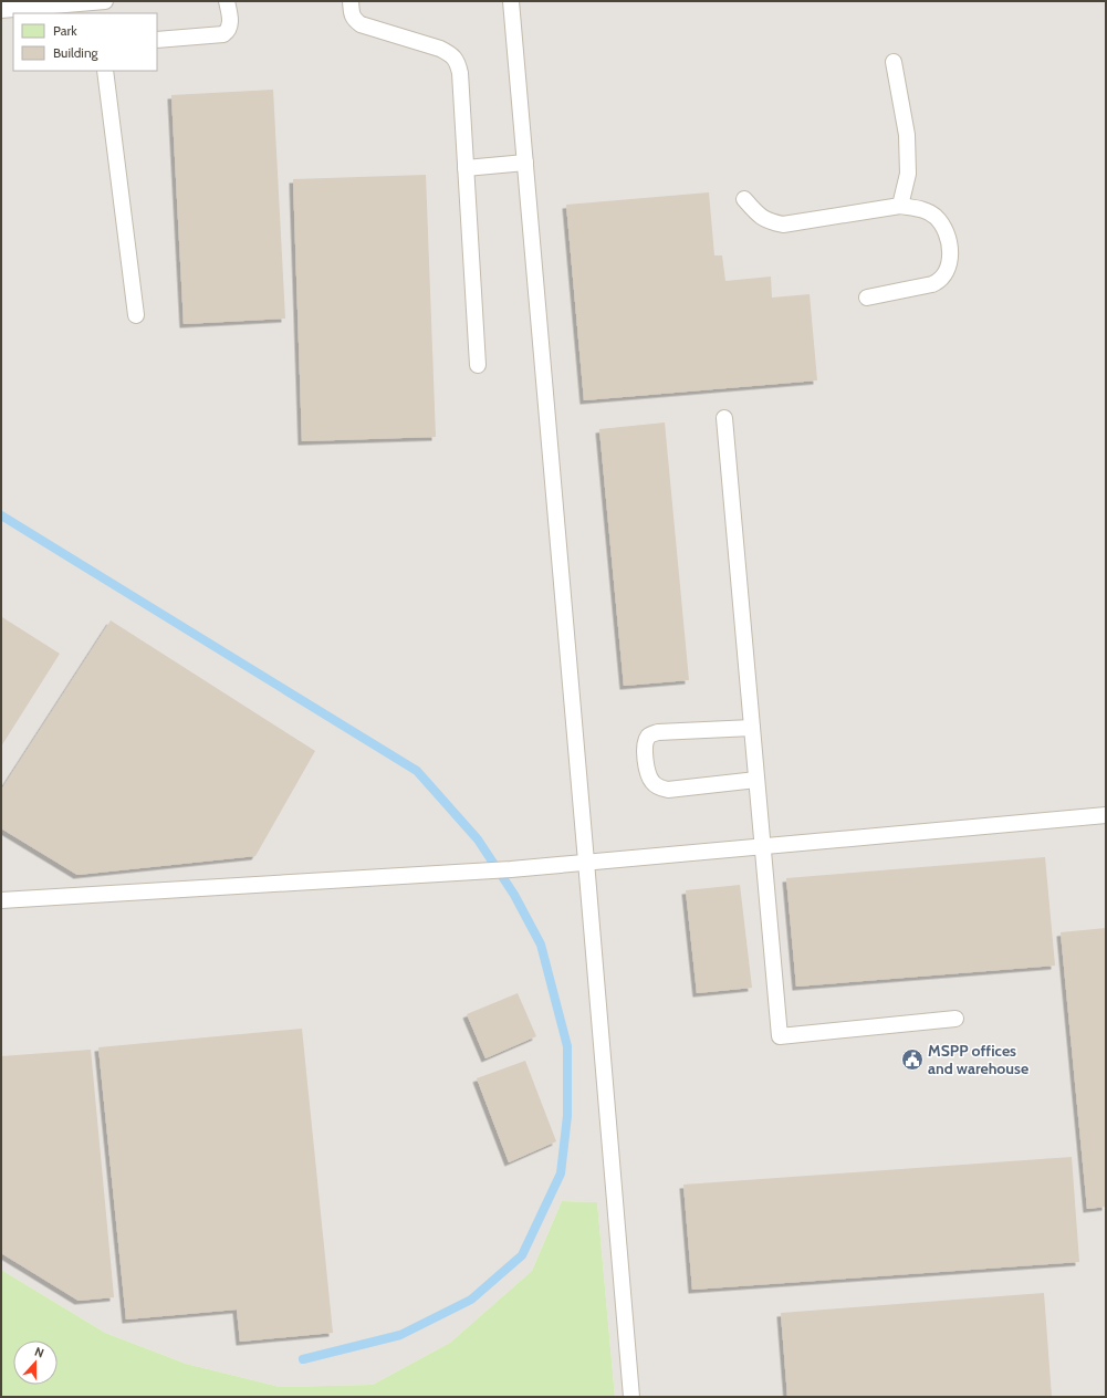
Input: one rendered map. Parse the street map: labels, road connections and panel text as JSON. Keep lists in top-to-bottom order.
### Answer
{
  "places": {
    "public building": ["MSPP offices and warehouse"]
  },
  "legend": ["Park", "Building"],
  "north": "top"
}
